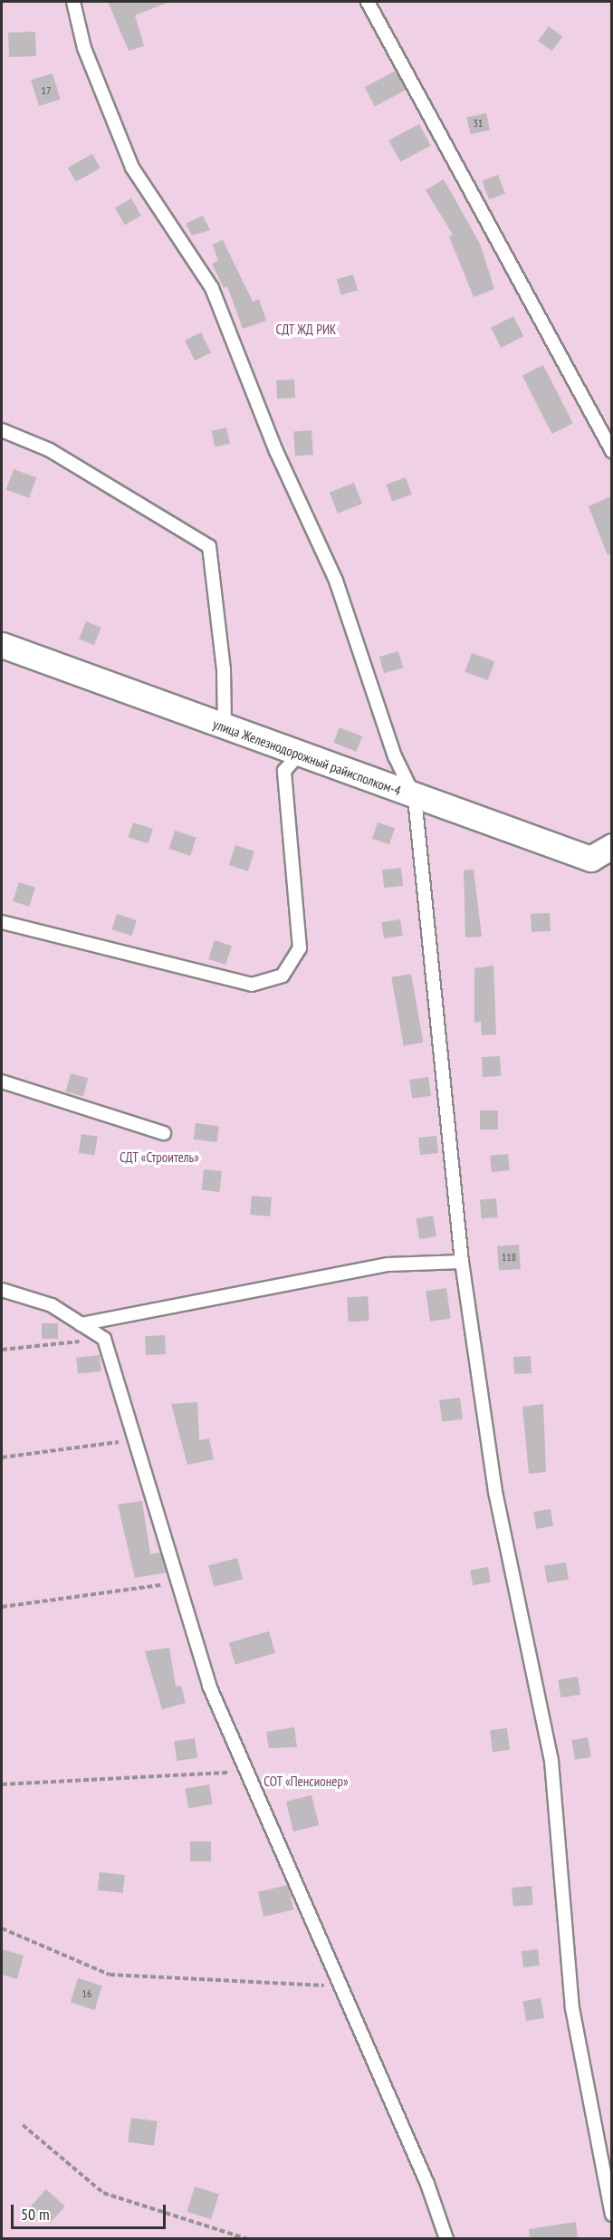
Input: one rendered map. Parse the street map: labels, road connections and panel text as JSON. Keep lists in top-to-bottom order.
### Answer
{
  "streets": {
    "street": ["улица Железнодорожный райисполком-4"]
  },
  "parks": ["СДТ ЖД РИК", "СДТ «Строитель»", "СОТ «Пенсионер»"],
  "house_numbers": [
    "17",
    "31",
    "118",
    "16"
  ],
  "scale_bar": "50 m"
}
